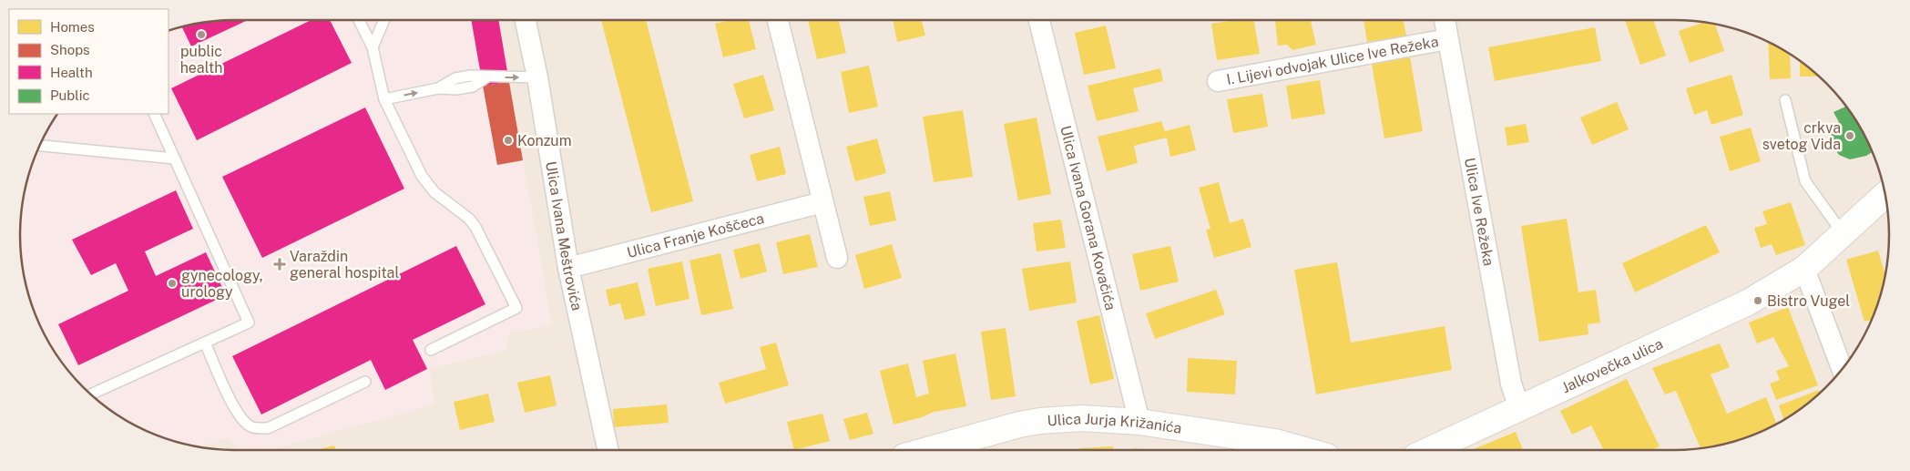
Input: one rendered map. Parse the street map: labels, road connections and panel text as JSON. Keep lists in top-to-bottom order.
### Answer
{
  "streets": {
    "main road": ["Jalkovečka ulica", "Ulica Jurja Križanića"],
    "street": [
      "I. Lijevi odvojak Ulice Ive Režeka",
      "Ulica Ive Režeka",
      "Ulica Ivana Gorana Kovačića",
      "Ulica Ivana Meštrovića",
      "Ulica Franje Koščeca"
    ]
  },
  "crossings": [
    ["I. Lijevi odvojak Ulice Ive Režeka", "Ulica Ive Režeka"],
    ["Ulica Ive Režeka", "Jalkovečka ulica"],
    ["Ulica Ivana Gorana Kovačića", "Ulica Jurja Križanića"],
    ["Ulica Ivana Meštrovića", "Ulica Franje Koščeca"]
  ],
  "places": {
    "other": [
      "public health",
      "crkva svetog Vida",
      "Konzum",
      "gynecology, urology",
      "Bistro Vugel"
    ],
    "health": ["Varaždin general hospital"]
  },
  "legend": [
    "Homes",
    "Shops",
    "Health",
    "Public"
  ]
}
